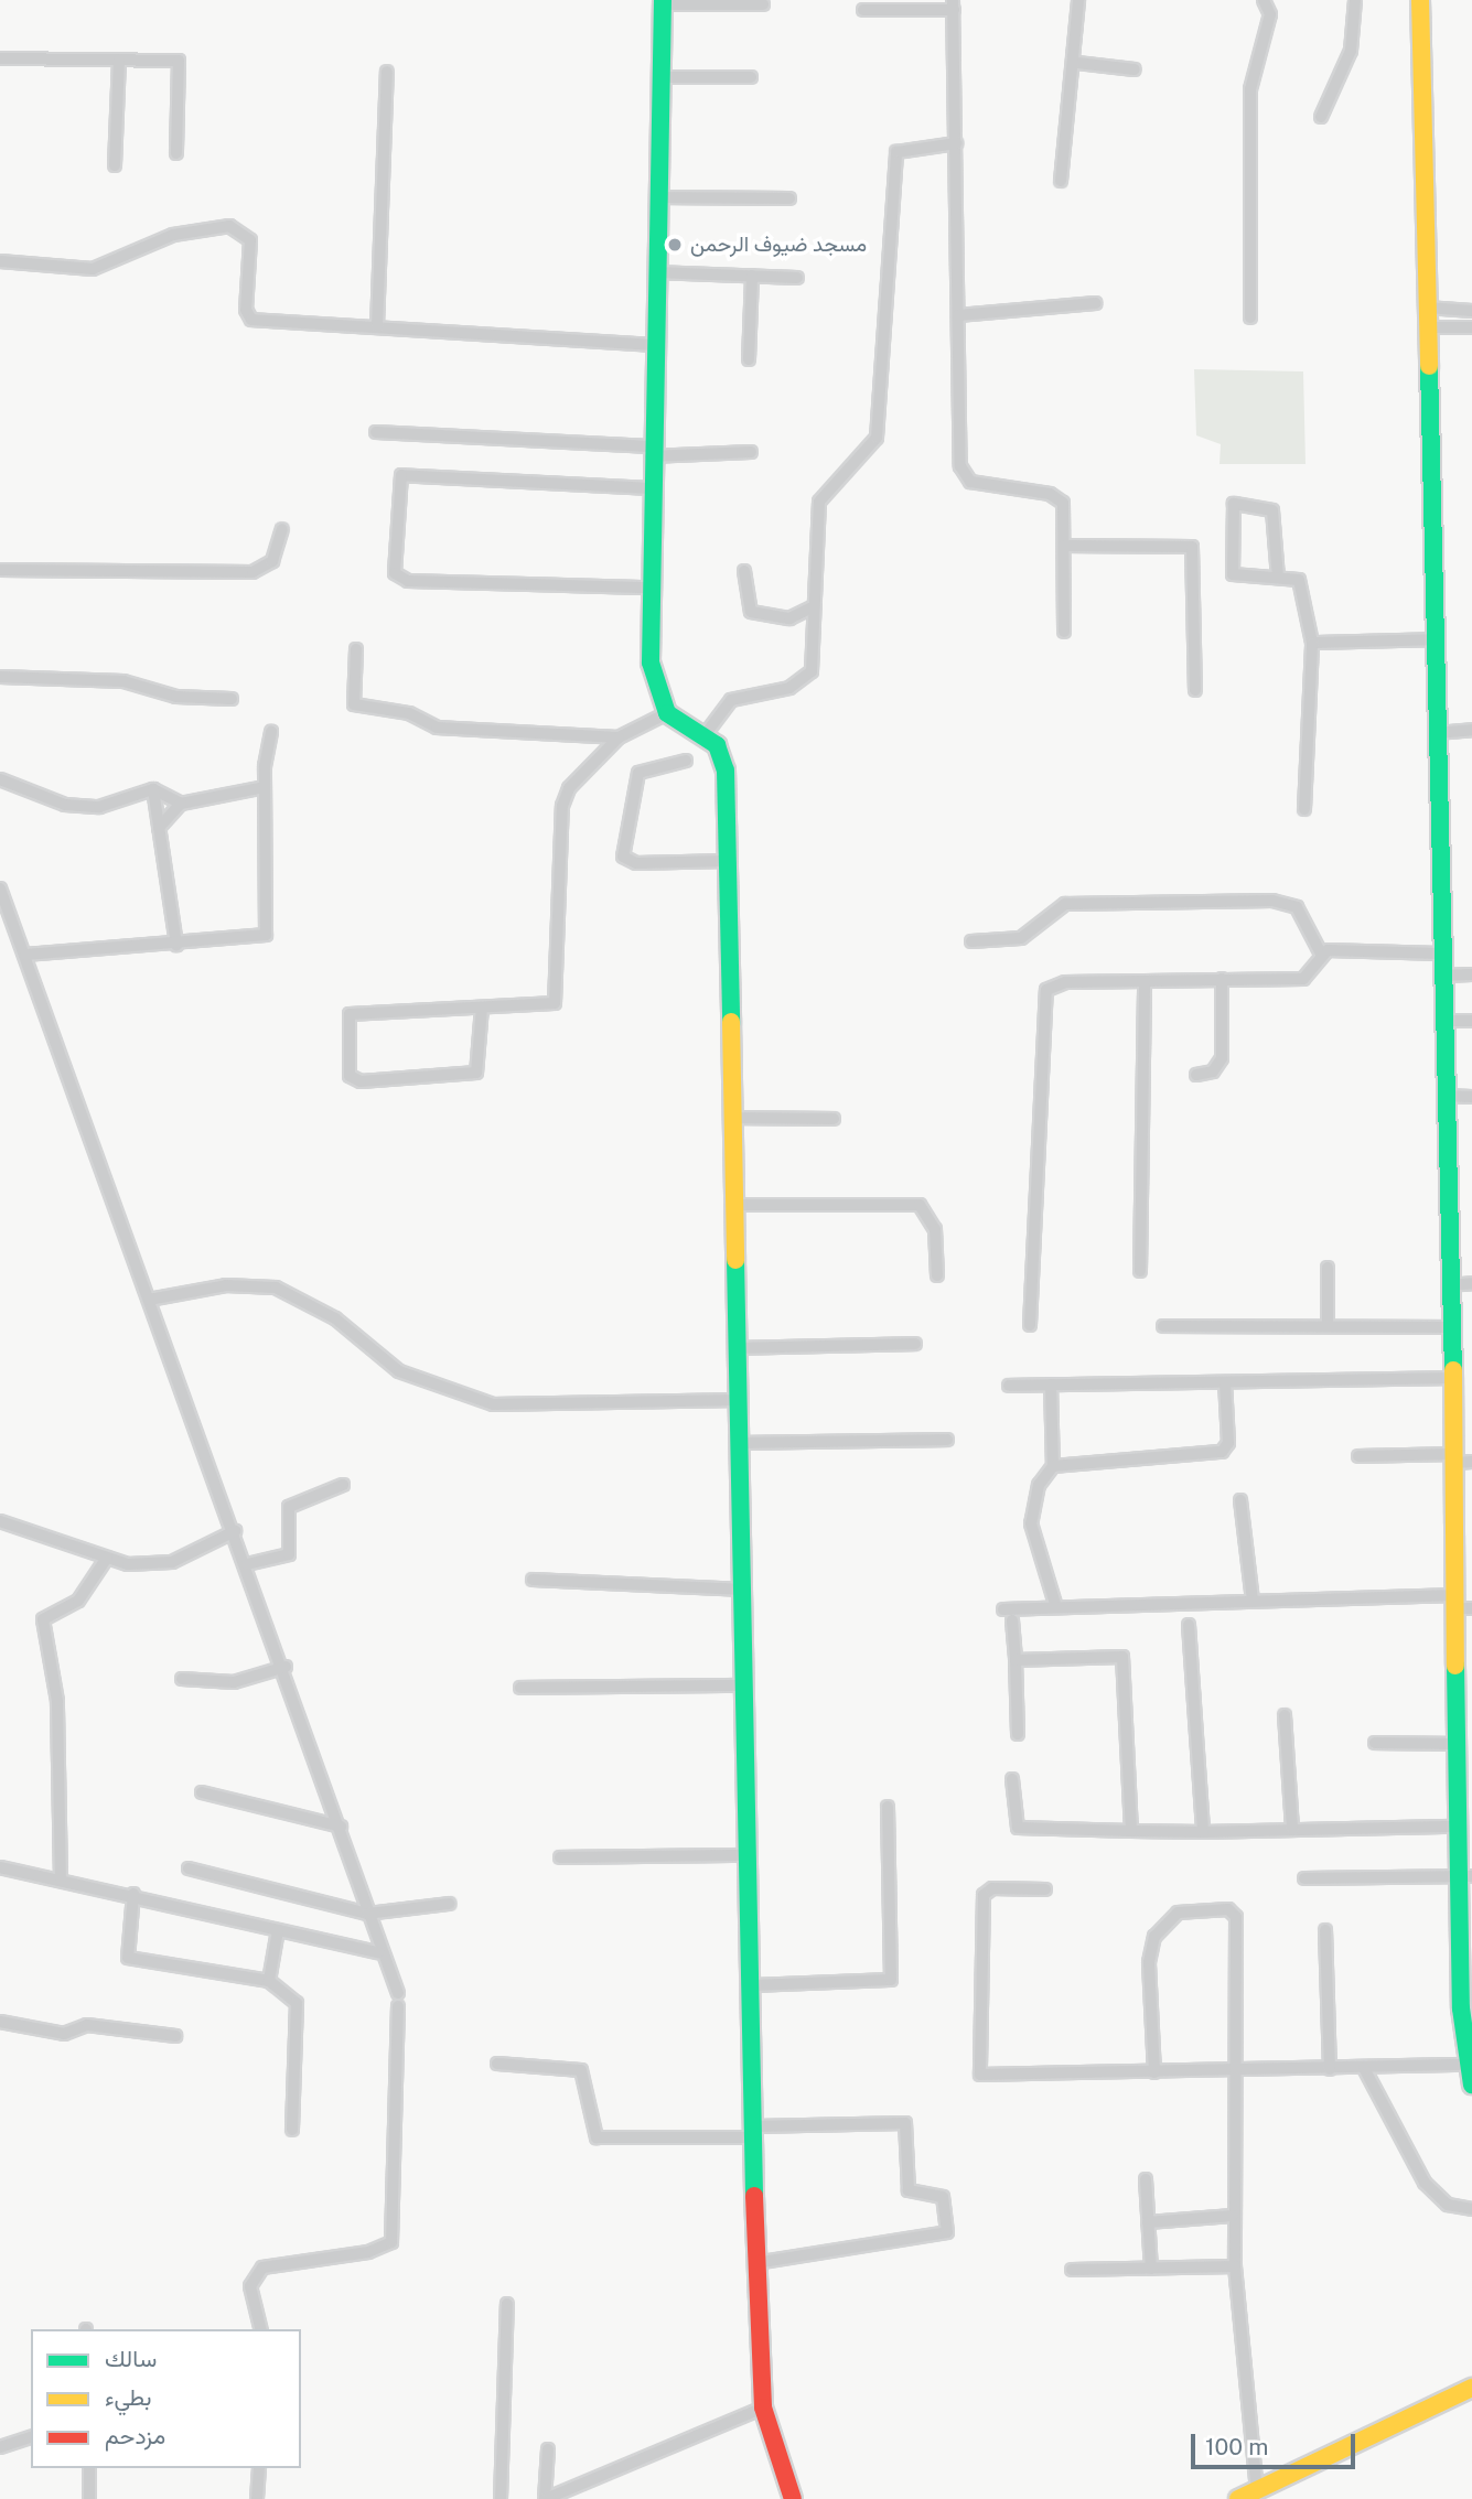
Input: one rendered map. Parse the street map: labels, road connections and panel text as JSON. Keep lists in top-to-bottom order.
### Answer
{
  "places": ["مسجد ضيوف الرحمن"],
  "legend": ["سالك", "بطيء", "مزدحم"],
  "scale_bar": "100 m"
}
